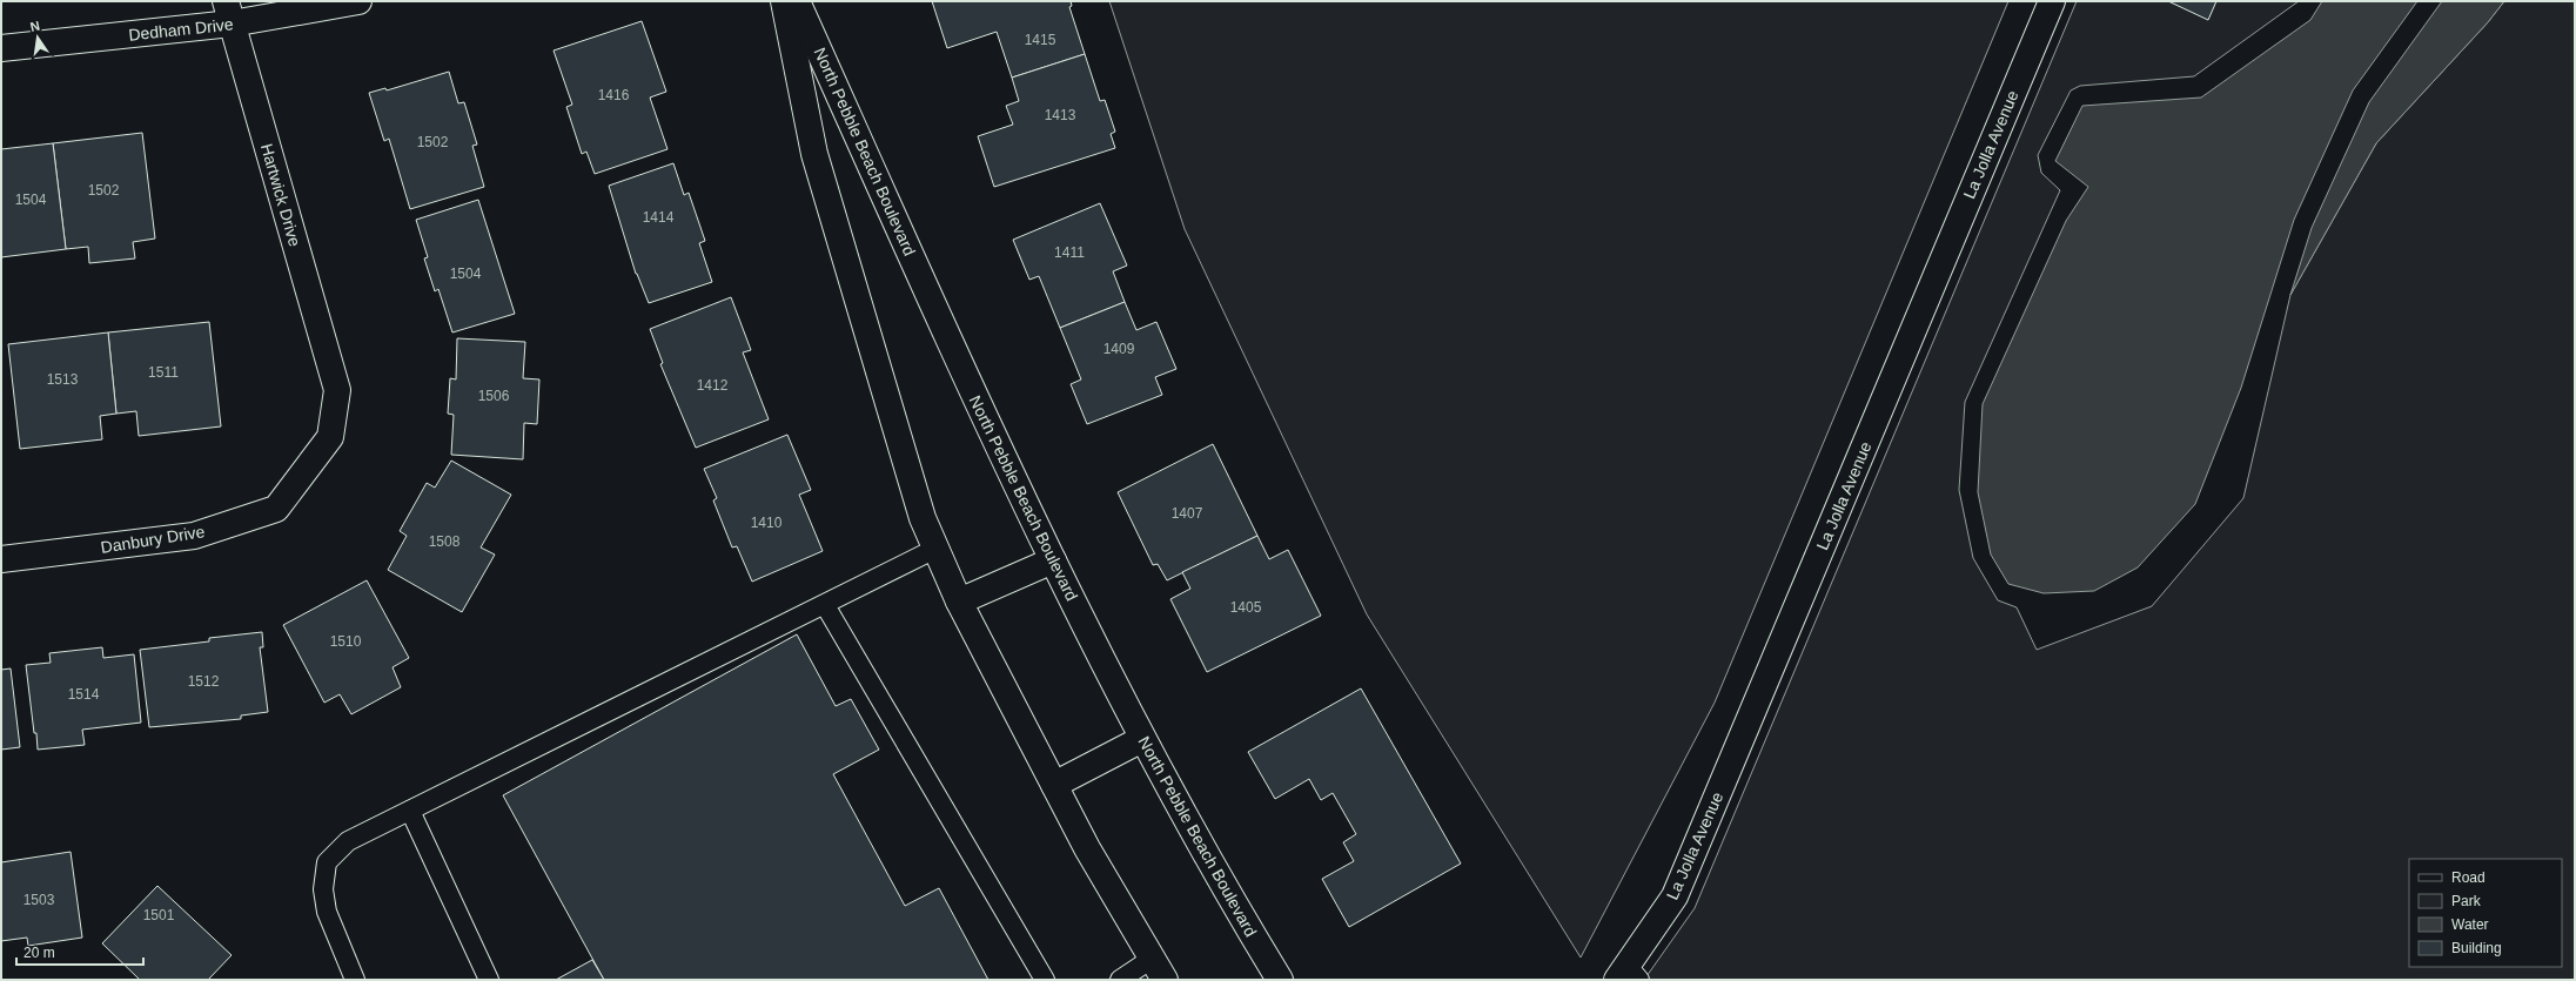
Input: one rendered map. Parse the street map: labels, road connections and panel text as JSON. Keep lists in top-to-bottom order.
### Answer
{
  "streets": {
    "street": [
      "Dedham Drive",
      "La Jolla Avenue",
      "North Pebble Beach Boulevard",
      "Hartwick Drive",
      "Danbury Drive"
    ]
  },
  "crossings": [
    ["Dedham Drive", "Hartwick Drive"],
    ["Hartwick Drive", "Danbury Drive"]
  ],
  "house_numbers": [
    "1415",
    "1416",
    "1413",
    "1502",
    "1502",
    "1504",
    "1414",
    "1411",
    "1504",
    "1409",
    "1511",
    "1513",
    "1412",
    "1506",
    "1407",
    "1410",
    "1508",
    "1405",
    "1510",
    "1512",
    "1514",
    "1503",
    "1501"
  ],
  "legend": [
    "Road",
    "Park",
    "Water",
    "Building"
  ],
  "scale_bar": "20 m",
  "north": "top"
}
